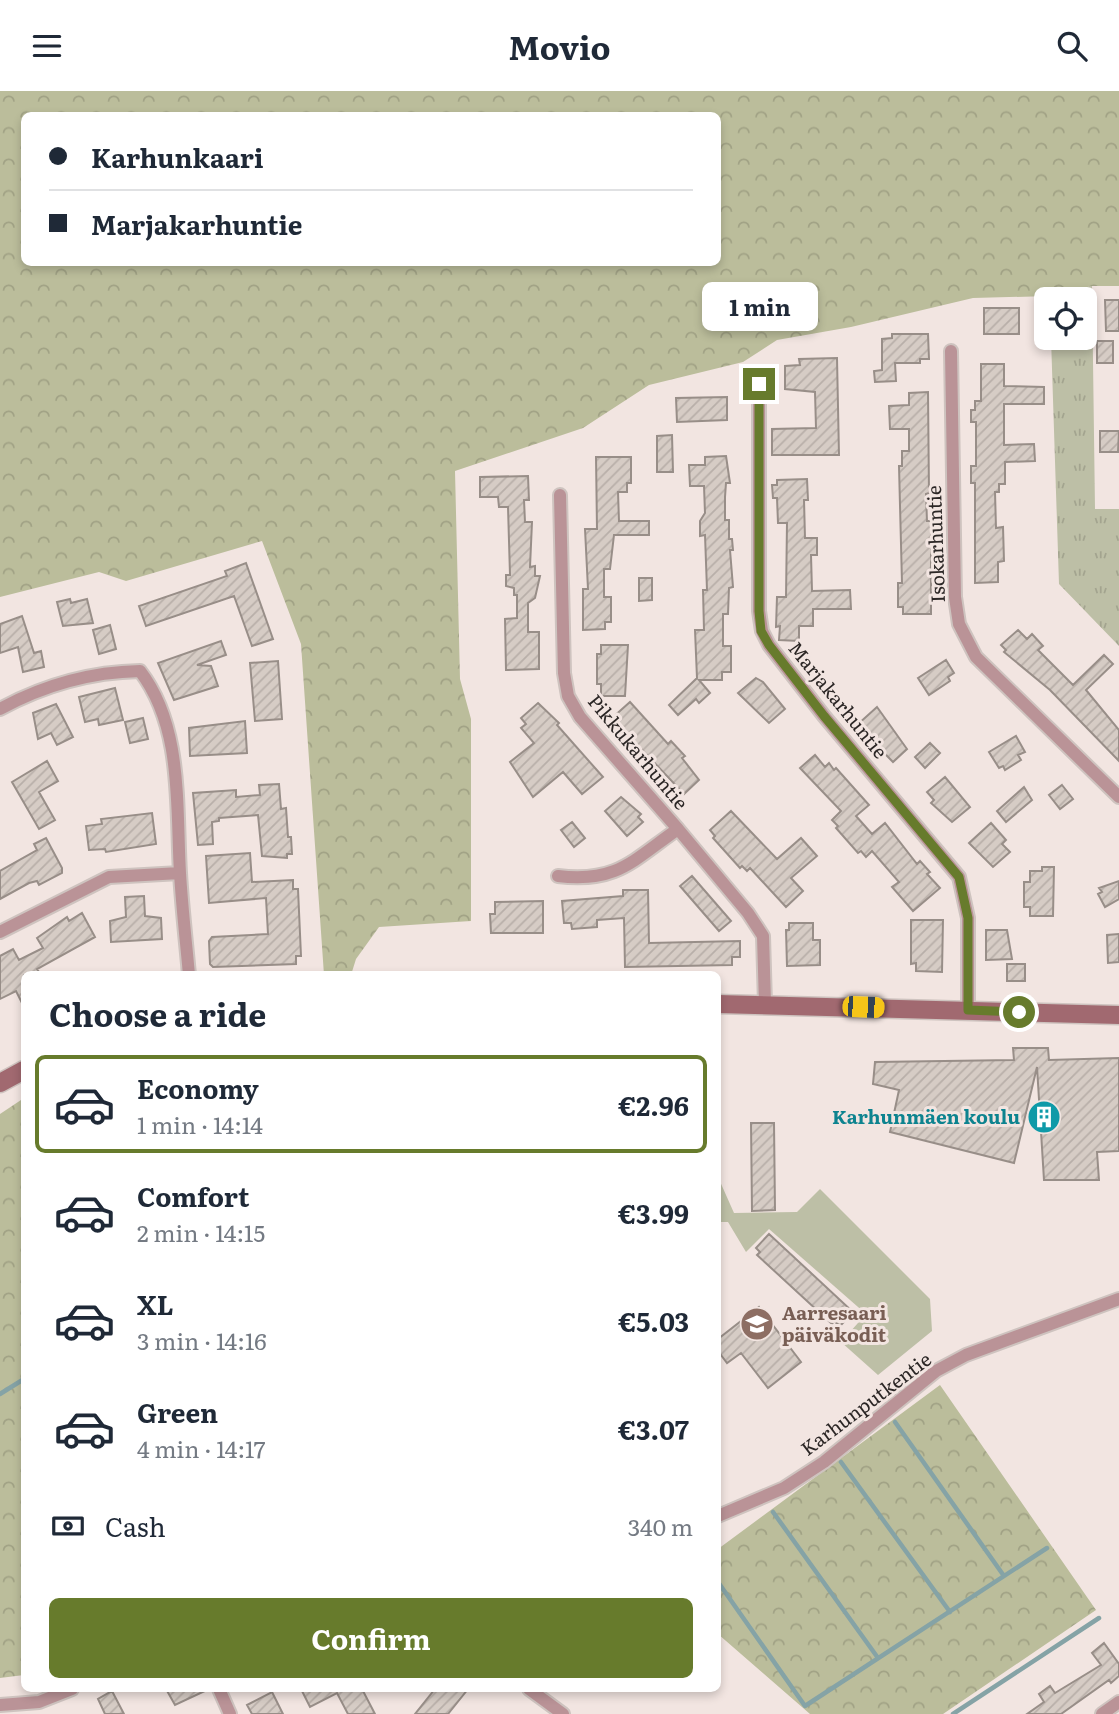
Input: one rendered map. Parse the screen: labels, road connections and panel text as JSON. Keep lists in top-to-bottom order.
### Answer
{
  "streets": {
    "street": [
      "Isokarhuntie",
      "Marjakarhuntie",
      "Pikkukarhuntie",
      "Karhunputkentie"
    ]
  },
  "places": {
    "building": ["Karhunmäen koulu"],
    "school or university": ["Aarresaari päiväkodit"]
  },
  "page": {
    "header": "Movio",
    "banner": ["Karhunkaari", "Marjakarhuntie"],
    "bubble": "1 min",
    "heading": "Choose a ride",
    "list": [
      {
        "name": "Economy",
        "note": "1 min · 14:14",
        "value": "€2.96"
      },
      {
        "name": "Comfort",
        "note": "2 min · 14:15",
        "value": "€3.99"
      },
      {
        "name": "XL",
        "note": "3 min · 14:16",
        "value": "€5.03"
      },
      {
        "name": "Green",
        "note": "4 min · 14:17",
        "value": "€3.07"
      }
    ],
    "pay": ["Cash", "340 m"],
    "buttons": "Confirm"
  }
}
